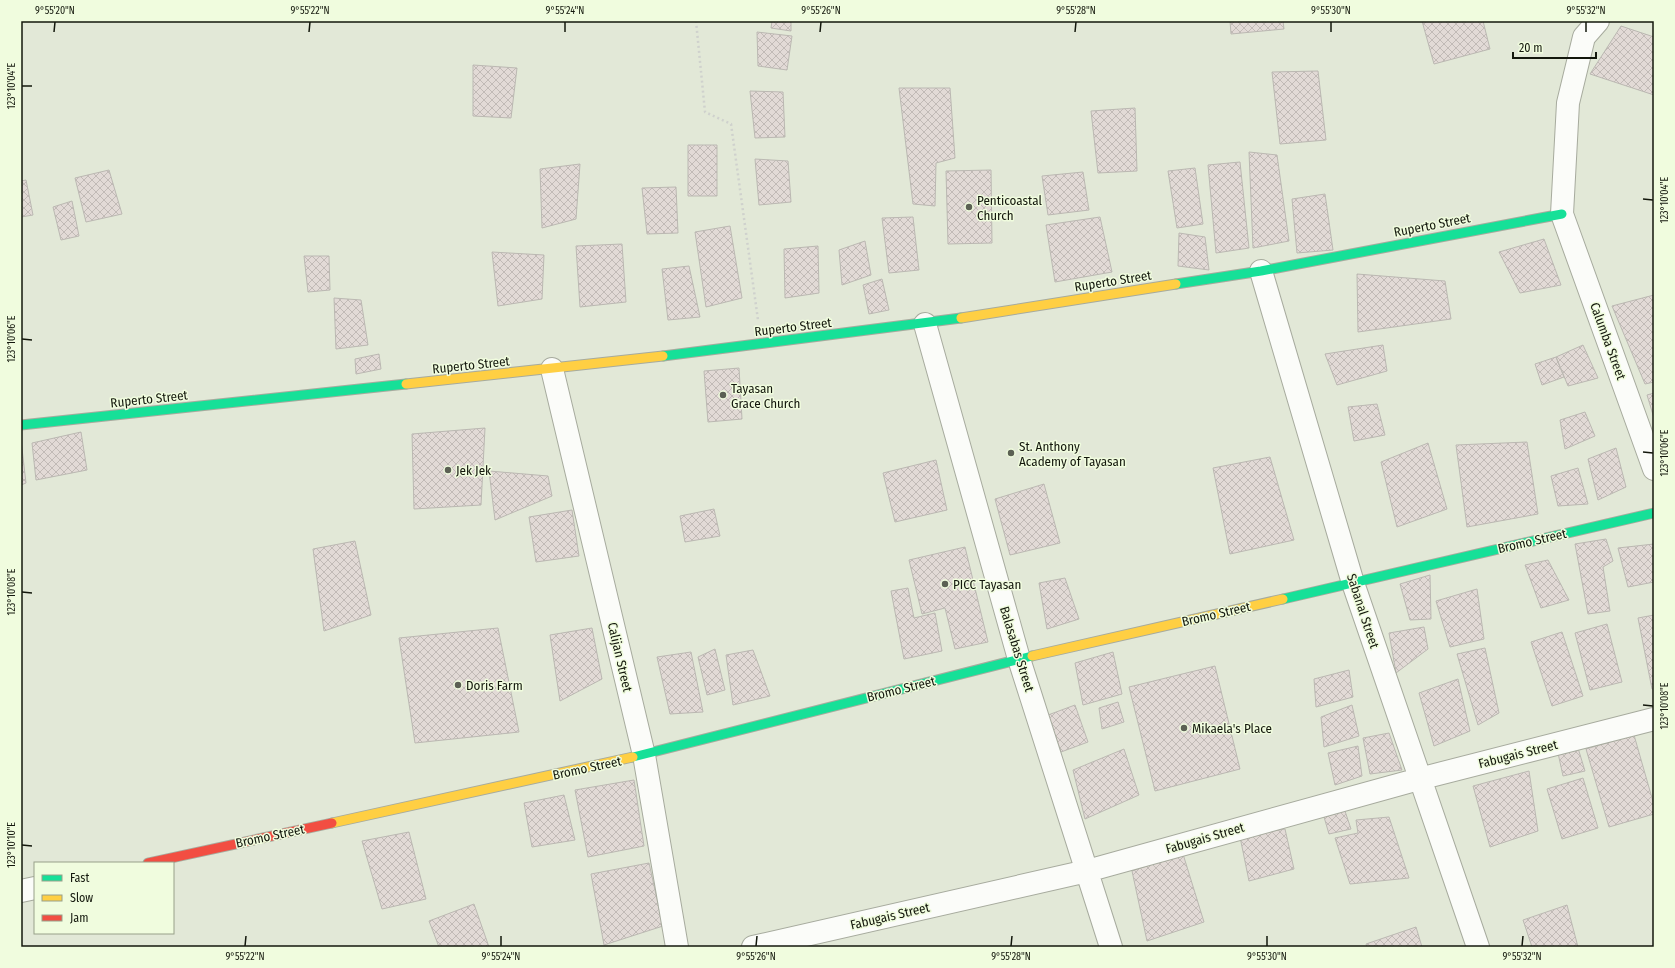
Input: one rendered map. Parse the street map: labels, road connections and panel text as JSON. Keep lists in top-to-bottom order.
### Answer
{
  "streets": {
    "street": [
      "Ruperto Street",
      "Calumba Street",
      "Bromo Street",
      "Sabanal Street",
      "Balasabas Street",
      "Calijan Street",
      "Fabugais Street"
    ]
  },
  "crossings": [
    ["Ruperto Street", "Calumba Street"],
    ["Ruperto Street", "Sabanal Street"],
    ["Ruperto Street", "Balasabas Street"],
    ["Ruperto Street", "Calijan Street"],
    ["Bromo Street", "Sabanal Street"],
    ["Bromo Street", "Balasabas Street"],
    ["Bromo Street", "Calijan Street"],
    ["Sabanal Street", "Fabugais Street"],
    ["Balasabas Street", "Fabugais Street"]
  ],
  "places": [
    "Penticoastal Church",
    "Tayasan Grace Church",
    "St. Anthony Academy of Tayasan",
    "Jek Jek",
    "PICC Tayasan",
    "Doris Farm",
    "Mikaela's Place"
  ],
  "legend": ["Fast", "Slow", "Jam"],
  "scale_bar": "20 m",
  "coordinates": [
    "9°55'20\"N",
    "9°55'22\"N",
    "9°55'24\"N",
    "9°55'26\"N",
    "9°55'28\"N",
    "9°55'30\"N",
    "9°55'32\"N",
    "123°10'04\"E",
    "123°10'06\"E",
    "123°10'08\"E",
    "123°10'10\"E"
  ]
}
